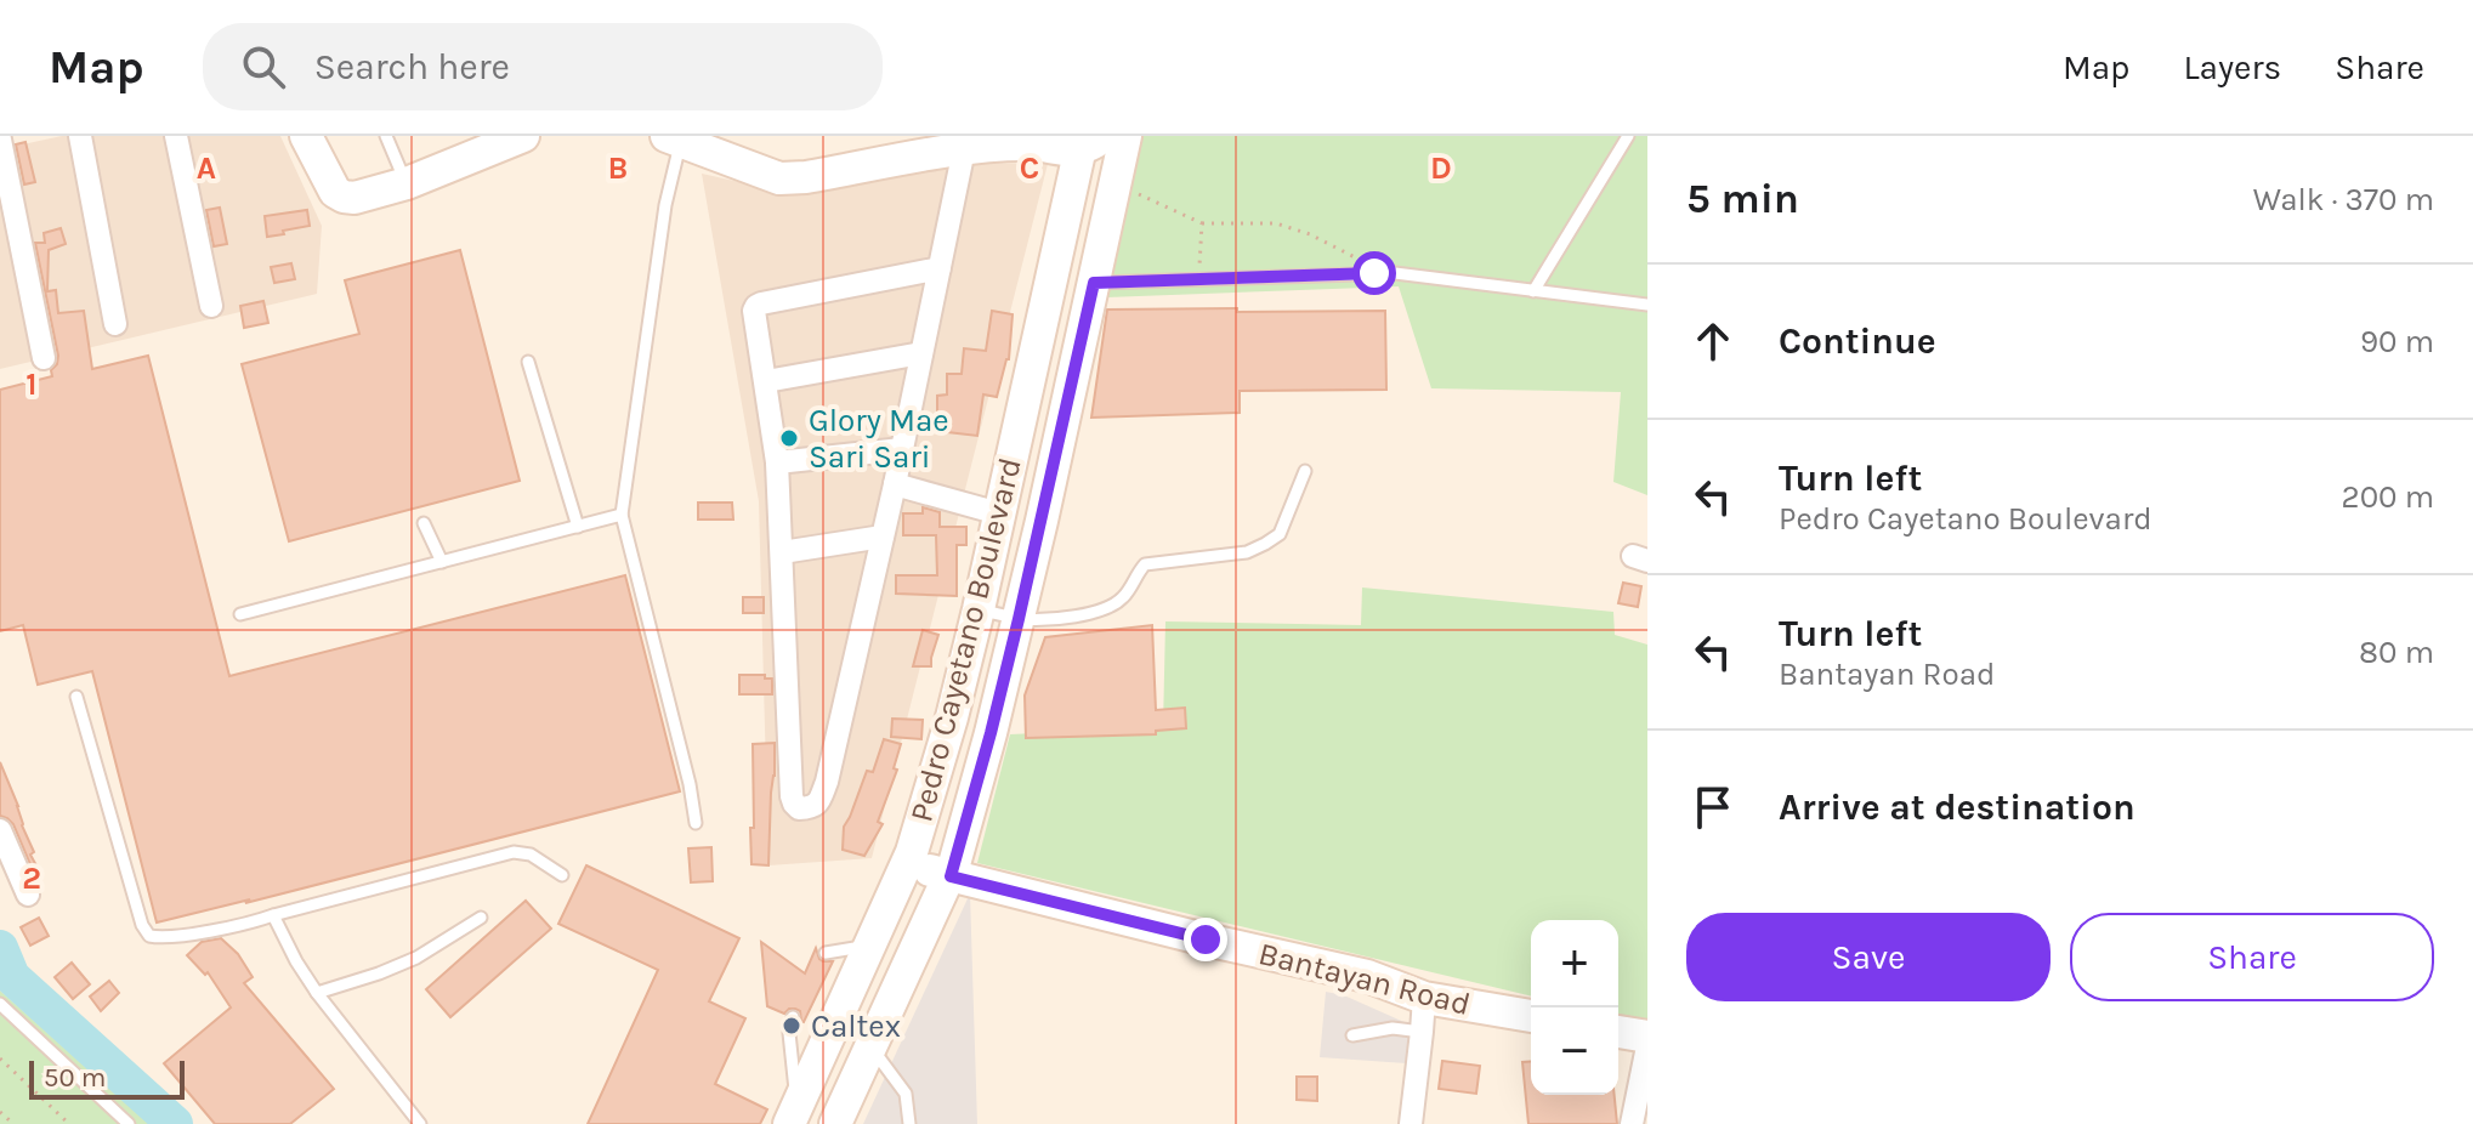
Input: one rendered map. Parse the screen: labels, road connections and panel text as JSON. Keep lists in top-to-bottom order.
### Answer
{
  "streets": {
    "main road": ["Pedro Cayetano Boulevard", "Bantayan Road"]
  },
  "crossings": [
    ["Pedro Cayetano Boulevard", "Bantayan Road"]
  ],
  "places": ["Glory Mae Sari Sari", "Caltex"],
  "scale_bar": "50 m",
  "page": {
    "header": "Map",
    "search": "Search here",
    "nav": ["Map", "Layers", "Share"],
    "heading": ["5 min", "Walk · 370 m"],
    "list": [
      ["Continue", "90 m"],
      ["Turn left", "Pedro Cayetano Boulevard", "200 m"],
      ["Turn left", "Bantayan Road", "80 m"],
      "Arrive at destination"
    ],
    "buttons": ["Save", "Share"],
    "map_buttons": ["+", "−"],
    "scale": "50 m"
  },
  "grid": {
    "columns": [
      "A",
      "B",
      "C",
      "D"
    ],
    "rows": ["1", "2"]
  }
}
